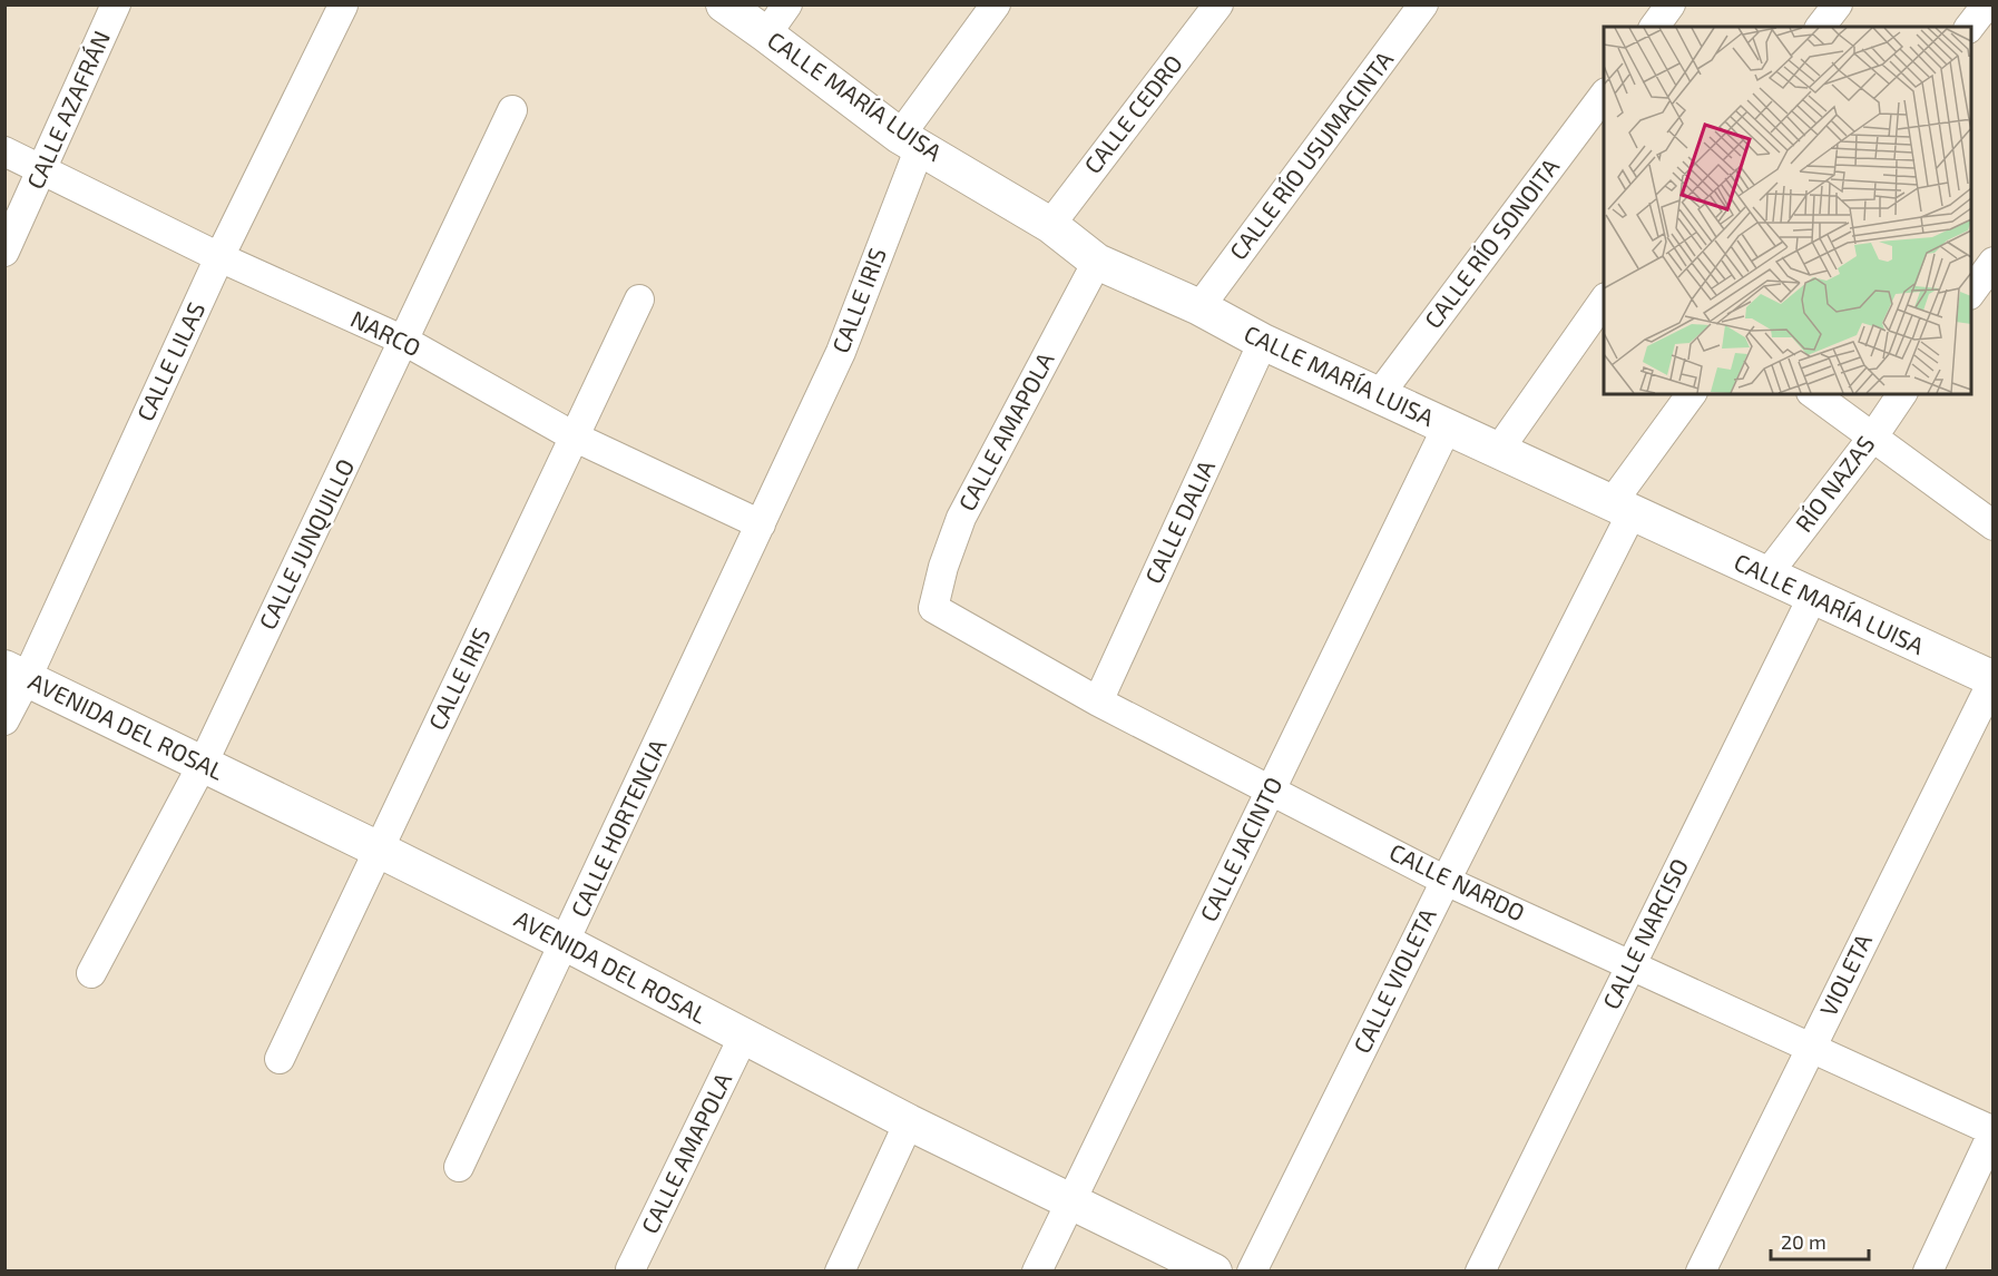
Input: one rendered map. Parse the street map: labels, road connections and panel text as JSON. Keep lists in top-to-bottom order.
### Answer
{
  "streets": {
    "street": [
      "CALLE MARÍA LUISA",
      "CALLE AZAFRÁN",
      "CALLE CEDRO",
      "CALLE RÍO USUMACINTA",
      "CALLE RÍO SONOITA",
      "CALLE IRIS",
      "NARCO",
      "CALLE LILAS",
      "CALLE AMAPOLA",
      "RÍO NAZAS",
      "CALLE DALIA",
      "CALLE JUNQUILLO",
      "AVENIDA DEL ROSAL",
      "CALLE HORTENCIA",
      "CALLE JACINTO",
      "CALLE NARDO",
      "CALLE NARCISO",
      "VIOLETA",
      "CALLE VIOLETA"
    ]
  },
  "crossings": [
    ["CALLE MARÍA LUISA", "CALLE CEDRO"],
    ["CALLE MARÍA LUISA", "CALLE RÍO USUMACINTA"],
    ["CALLE MARÍA LUISA", "CALLE RÍO SONOITA"],
    ["CALLE MARÍA LUISA", "CALLE IRIS"],
    ["CALLE MARÍA LUISA", "CALLE AMAPOLA"],
    ["CALLE MARÍA LUISA", "RÍO NAZAS"],
    ["CALLE MARÍA LUISA", "CALLE DALIA"],
    ["CALLE MARÍA LUISA", "CALLE JACINTO"],
    ["CALLE MARÍA LUISA", "CALLE NARCISO"],
    ["CALLE MARÍA LUISA", "VIOLETA"],
    ["CALLE MARÍA LUISA", "CALLE VIOLETA"],
    ["CALLE AZAFRÁN", "NARCO"],
    ["CALLE IRIS", "NARCO"],
    ["CALLE IRIS", "AVENIDA DEL ROSAL"],
    ["CALLE IRIS", "CALLE HORTENCIA"],
    ["NARCO", "CALLE LILAS"],
    ["NARCO", "CALLE JUNQUILLO"],
    ["NARCO", "CALLE HORTENCIA"],
    ["CALLE LILAS", "AVENIDA DEL ROSAL"],
    ["CALLE AMAPOLA", "AVENIDA DEL ROSAL"],
    ["CALLE AMAPOLA", "CALLE NARDO"],
    ["CALLE DALIA", "CALLE NARDO"],
    ["CALLE JUNQUILLO", "AVENIDA DEL ROSAL"],
    ["AVENIDA DEL ROSAL", "CALLE HORTENCIA"],
    ["AVENIDA DEL ROSAL", "CALLE JACINTO"],
    ["CALLE JACINTO", "CALLE NARDO"],
    ["CALLE NARDO", "CALLE NARCISO"],
    ["CALLE NARDO", "VIOLETA"],
    ["CALLE NARDO", "CALLE VIOLETA"]
  ],
  "scale_bar": "20 m"
}
